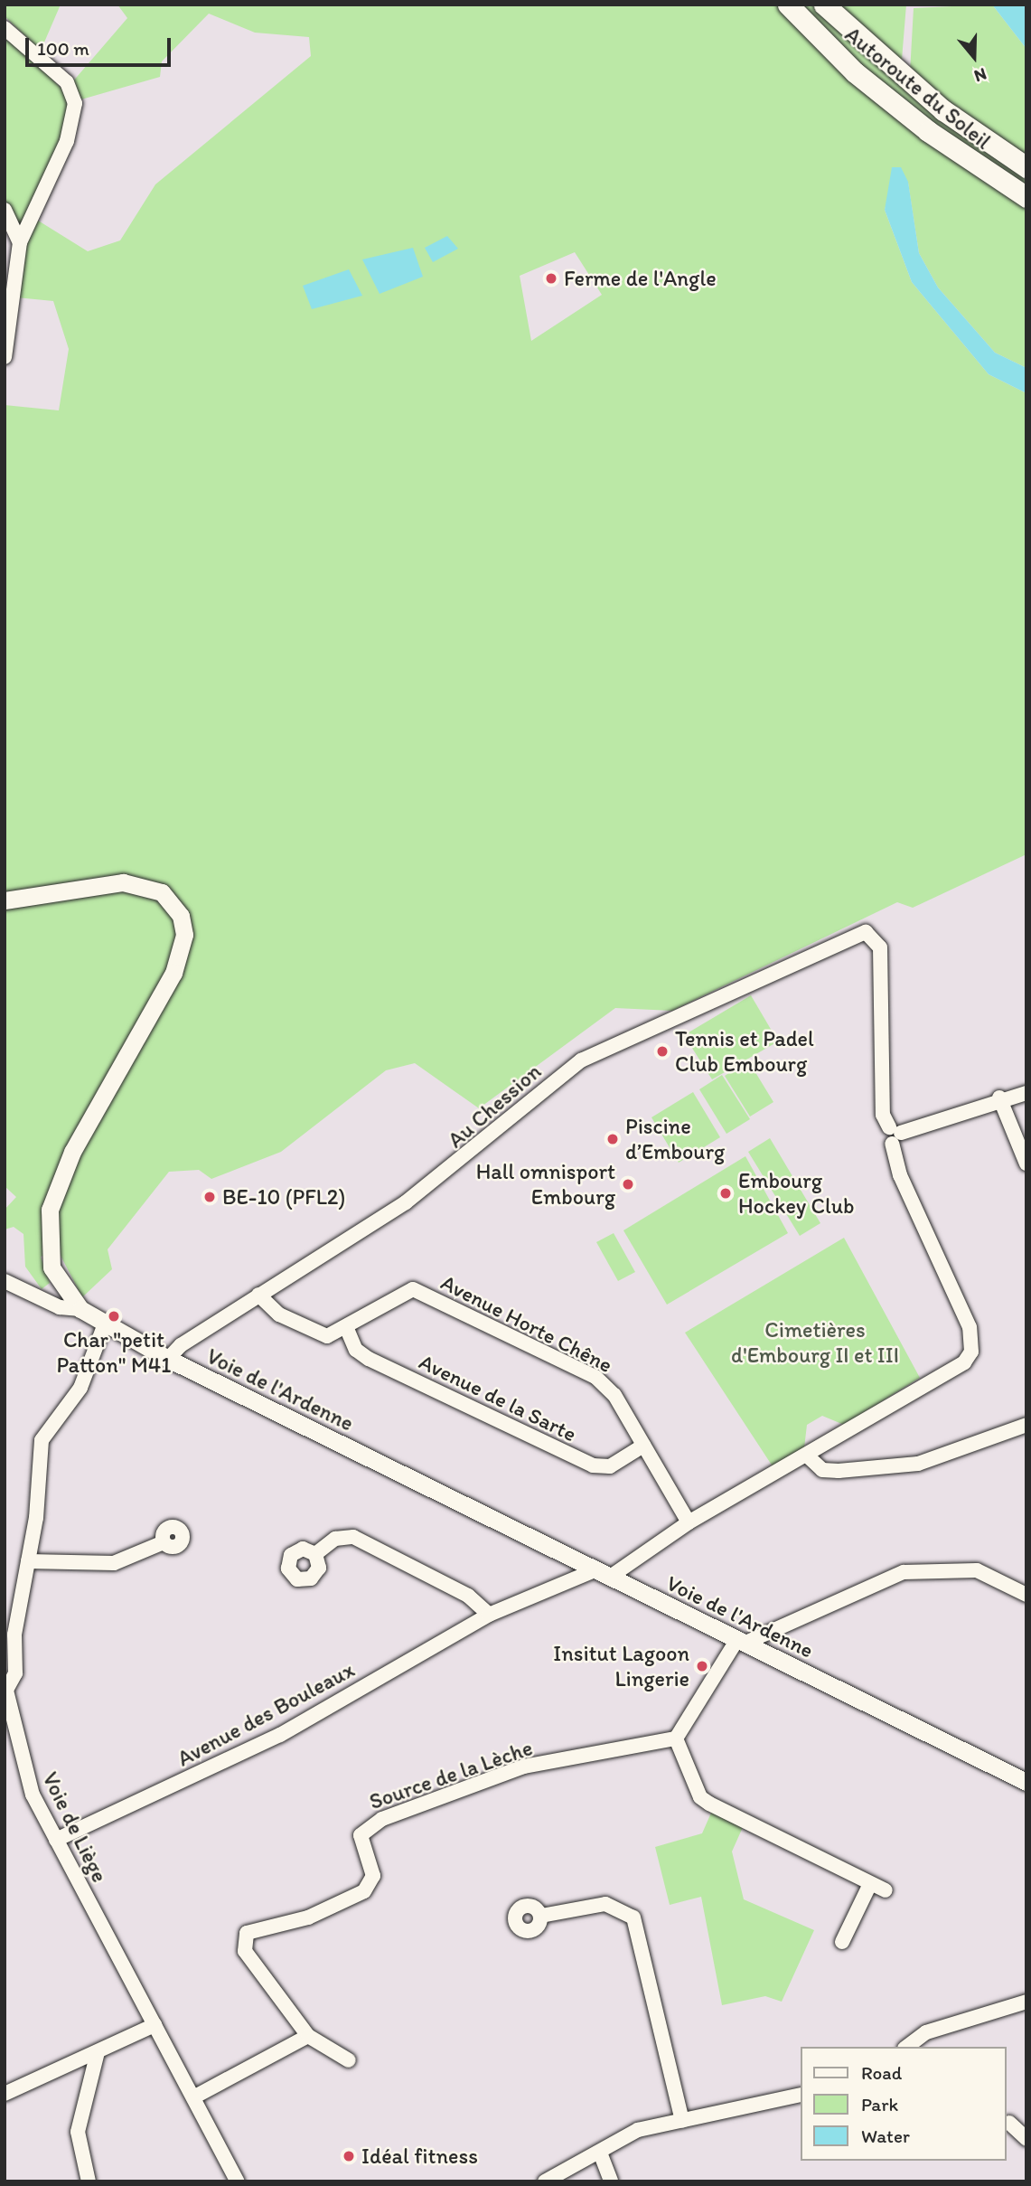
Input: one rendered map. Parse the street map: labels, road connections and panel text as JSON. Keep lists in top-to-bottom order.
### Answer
{
  "streets": {
    "highway": ["Autoroute du Soleil"],
    "main road": ["Voie de l'Ardenne"],
    "street": [
      "Au Chession",
      "Avenue Horte Chêne",
      "Avenue de la Sarte",
      "Avenue des Bouleaux",
      "Source de la Lèche",
      "Voie de Liège"
    ]
  },
  "crossings": [
    ["Au Chession", "Voie de l'Ardenne"],
    ["Au Chession", "Avenue des Bouleaux"],
    ["Avenue Horte Chêne", "Avenue de la Sarte"],
    ["Avenue Horte Chêne", "Avenue des Bouleaux"],
    ["Voie de l'Ardenne", "Avenue des Bouleaux"],
    ["Voie de l'Ardenne", "Voie de Liège"],
    ["Avenue des Bouleaux", "Voie de Liège"]
  ],
  "parks": ["Cimetières d'Embourg II et III"],
  "places": [
    "Ferme de l'Angle",
    "Tennis et Padel Club Embourg",
    "Piscine d’Embourg",
    "Hall omnisport Embourg",
    "Embourg Hockey Club",
    "BE-10 (PFL2)",
    "Char \"petit Patton\" M41",
    "Insitut Lagoon Lingerie",
    "Idéal fitness"
  ],
  "legend": ["Road", "Park", "Water"],
  "scale_bar": "100 m",
  "north": "bottom"
}
